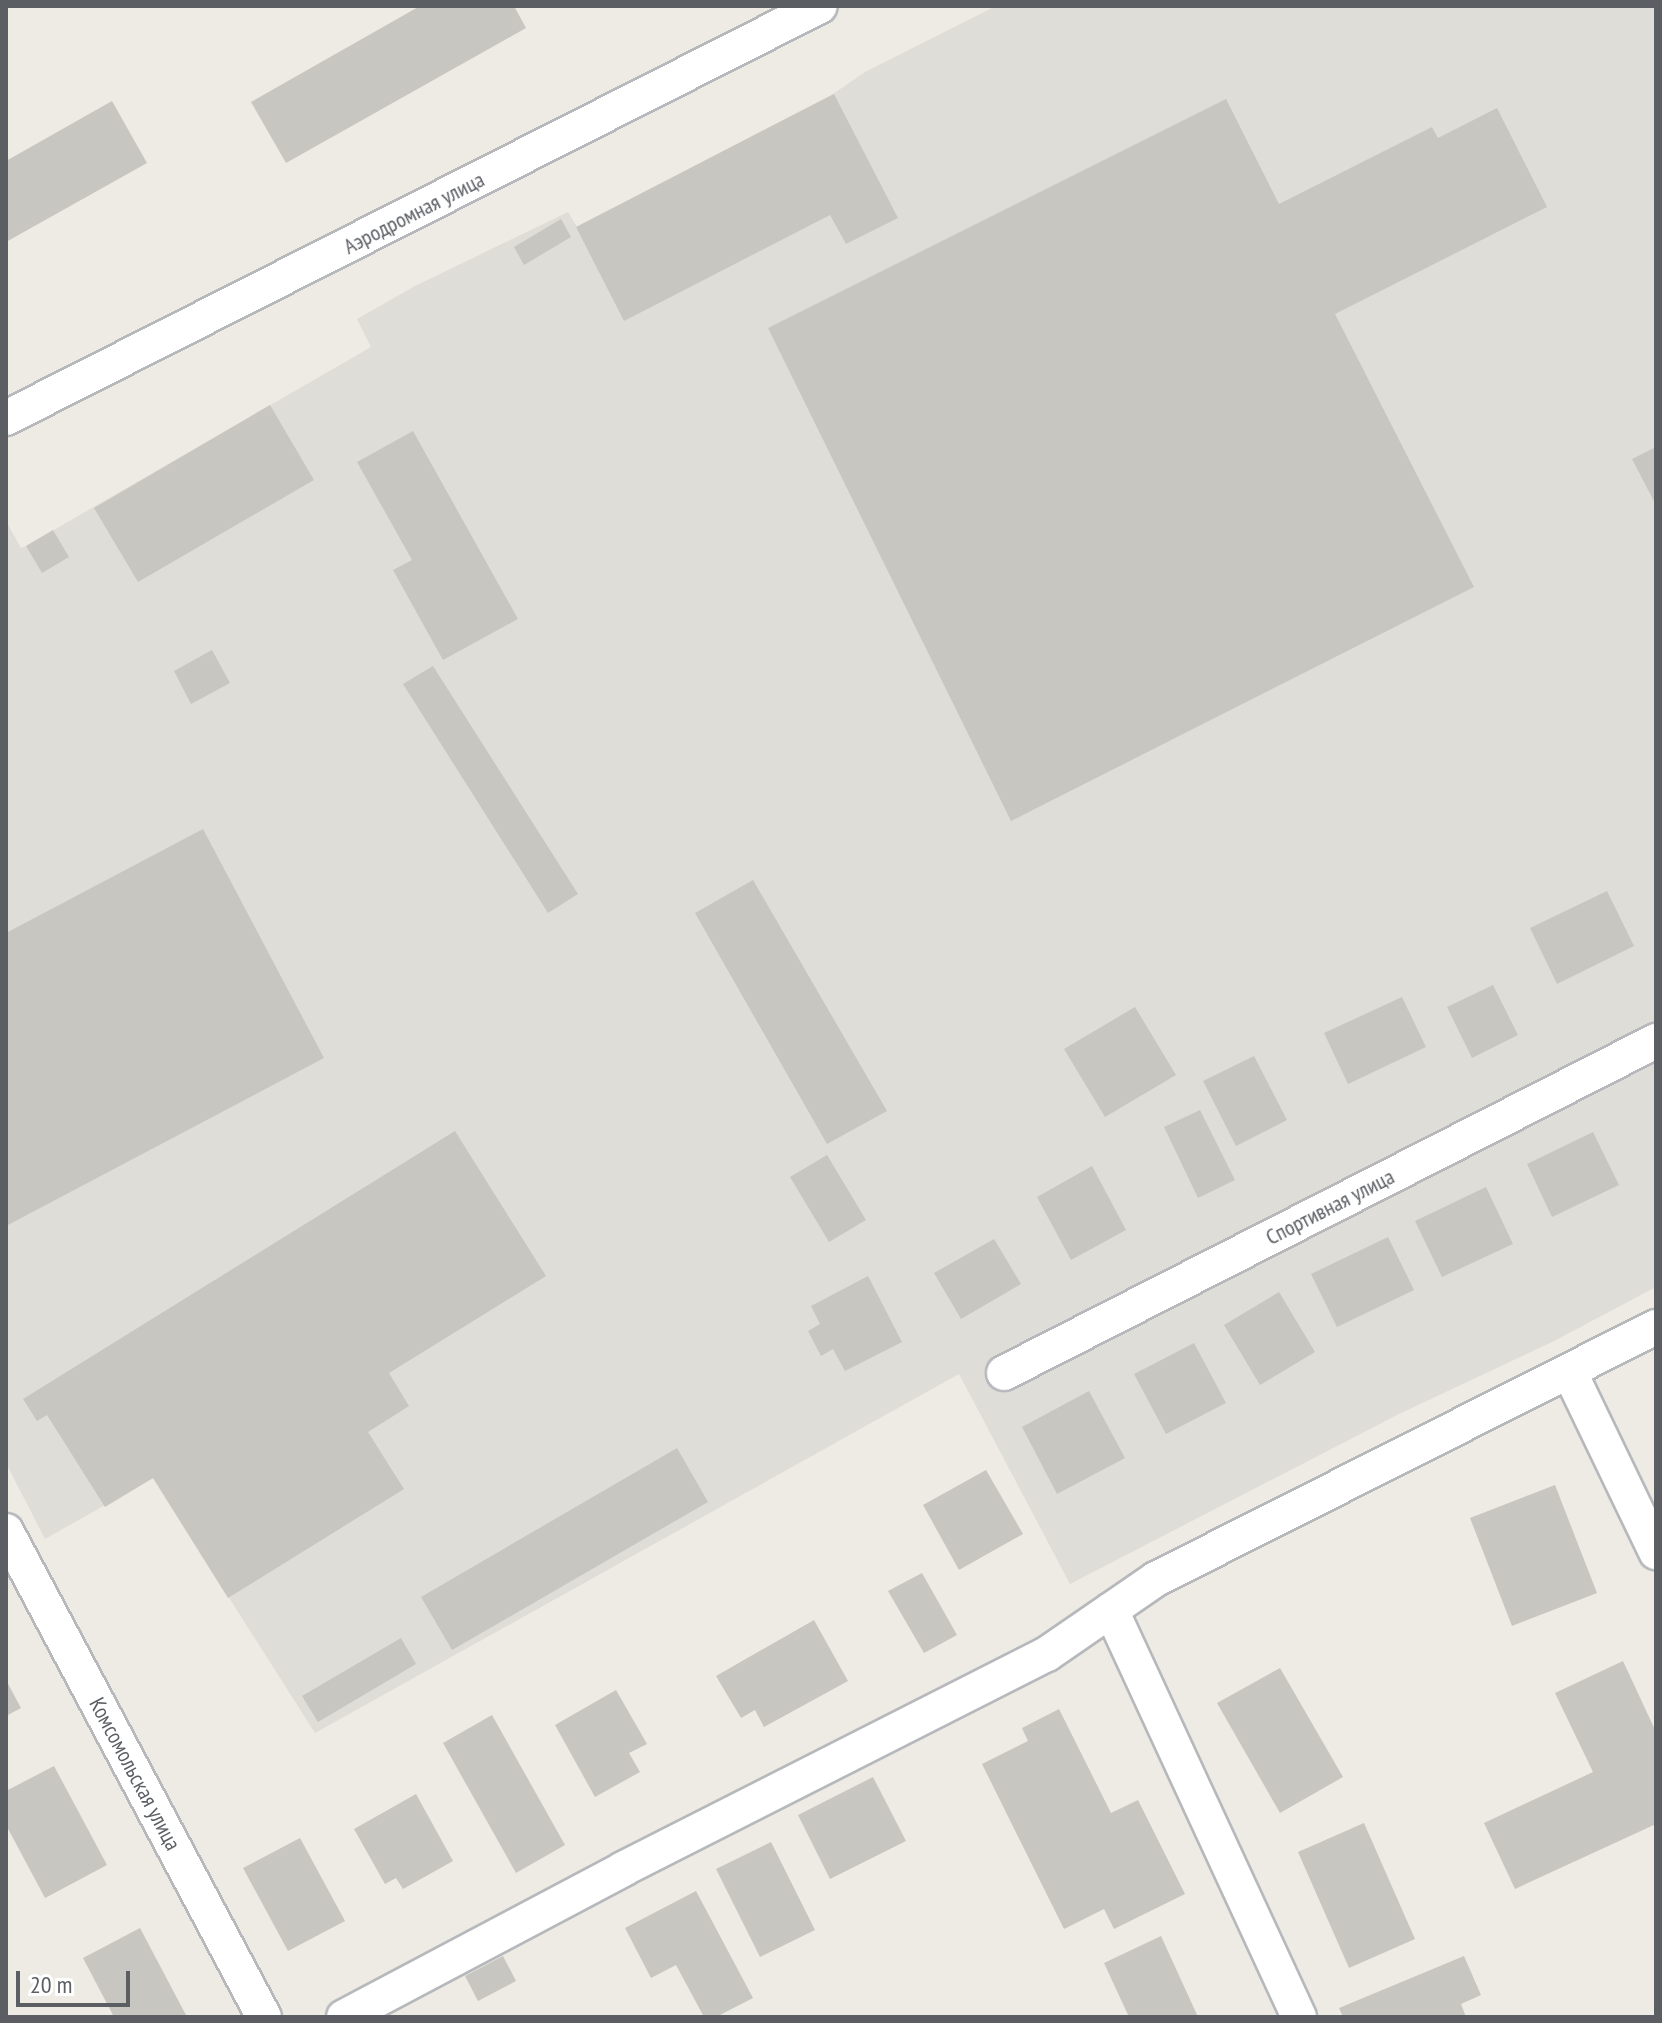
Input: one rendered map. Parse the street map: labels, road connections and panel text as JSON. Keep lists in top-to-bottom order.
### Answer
{
  "streets": {
    "street": ["Аэродромная улица", "Спортивная улица", "Комсомольская улица"]
  },
  "scale_bar": "20 m"
}
